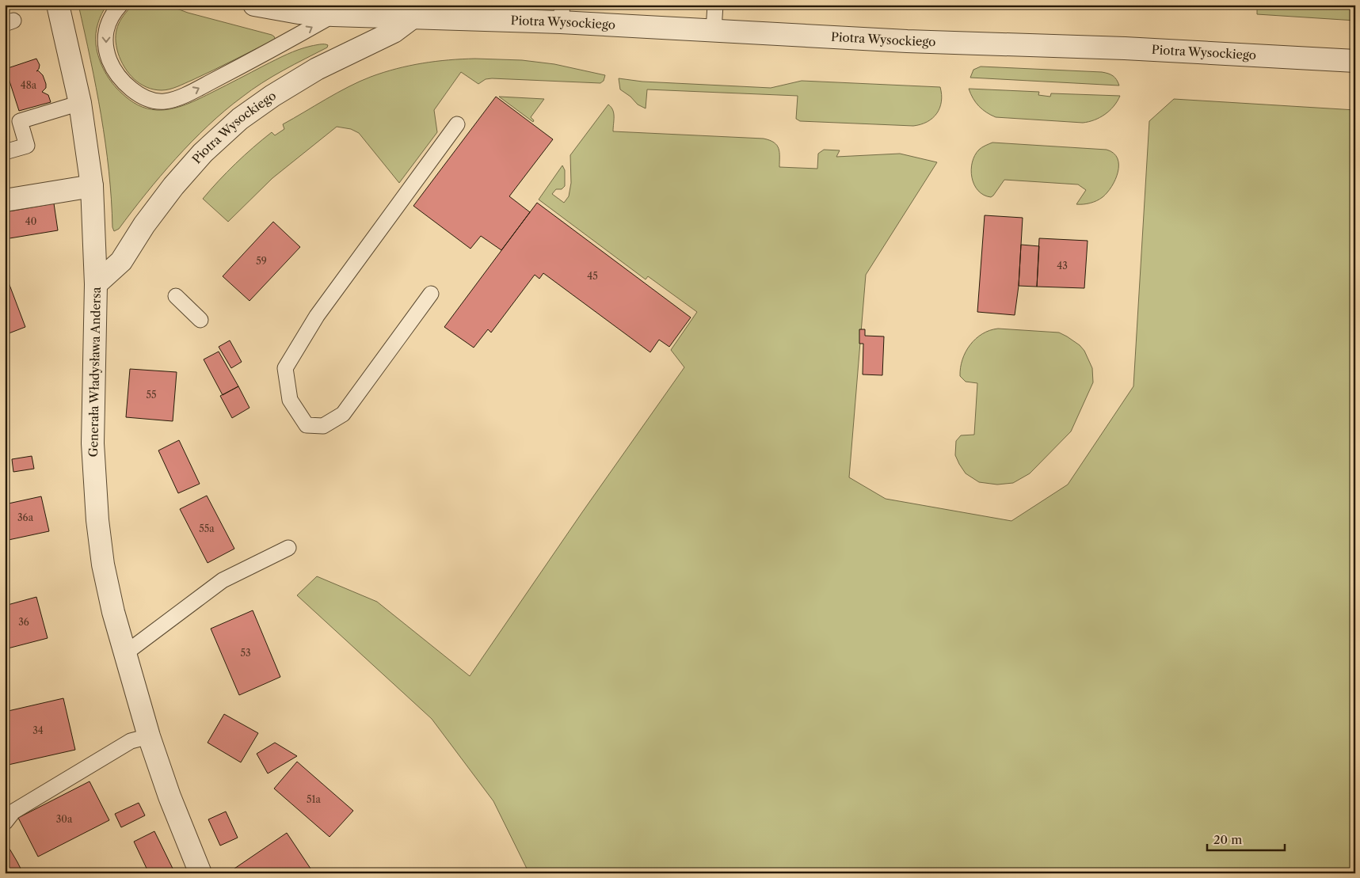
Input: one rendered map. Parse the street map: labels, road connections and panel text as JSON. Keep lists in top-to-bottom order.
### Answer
{
  "streets": {
    "street": ["Piotra Wysockiego", "Generała Władysława Andersa"]
  },
  "crossings": [
    ["Piotra Wysockiego", "Generała Władysława Andersa"]
  ],
  "house_numbers": [
    "48a",
    "40",
    "59",
    "43",
    "45",
    "55",
    "36a",
    "55a",
    "36",
    "53",
    "34",
    "51a",
    "30a"
  ],
  "scale_bar": "20 m"
}
